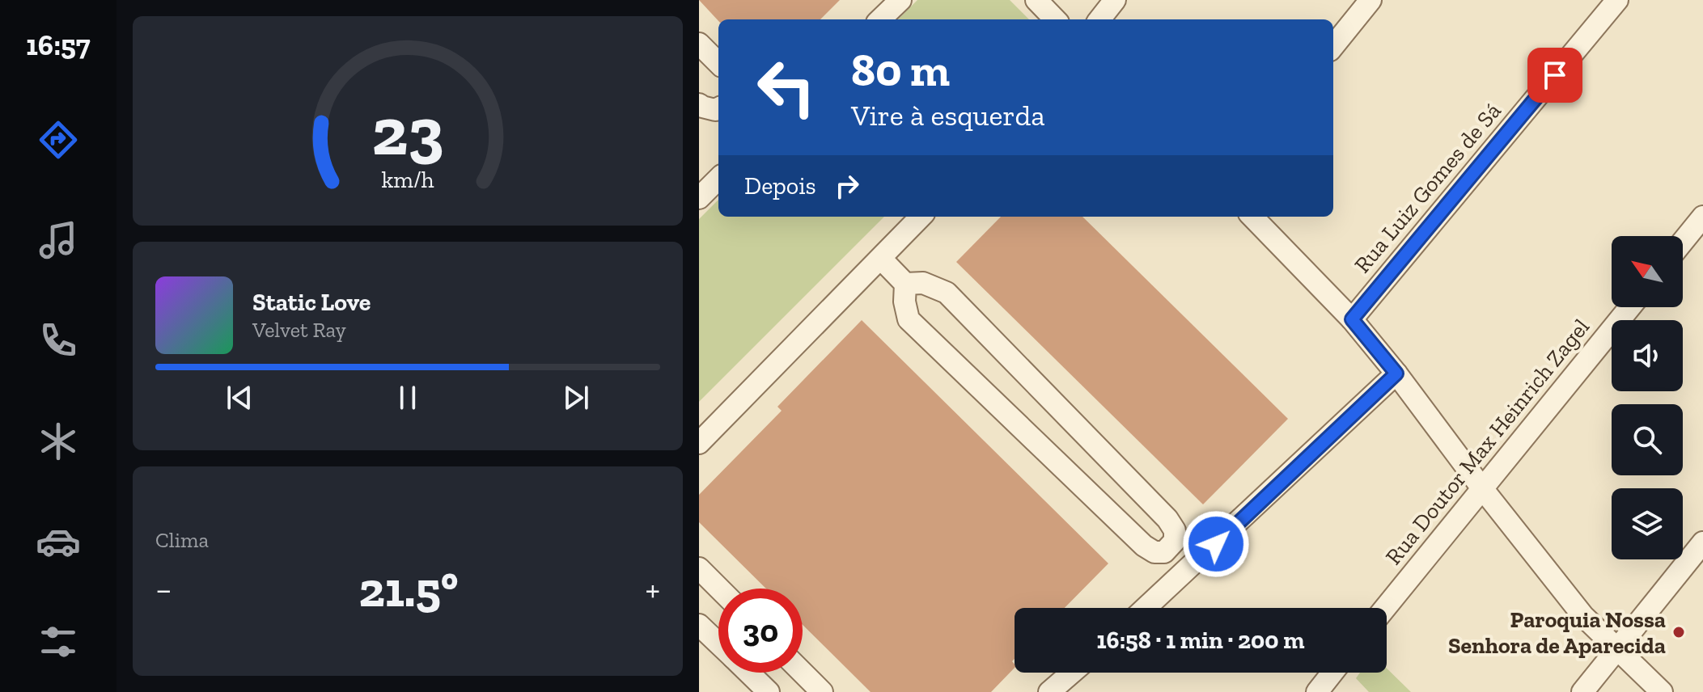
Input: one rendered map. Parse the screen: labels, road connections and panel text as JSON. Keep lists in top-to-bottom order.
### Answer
{
  "streets": {
    "street": ["Rua Luiz Gomes de Sá", "Rua Doutor Max Heinrich Zagel"]
  },
  "places": ["Paroquia Nossa Senhora de Aparecida"],
  "north": "top left",
  "page": {
    "tabs": "16:57",
    "turn": ["80 m", "Vire à esquerda"],
    "then": "Depois",
    "song": ["Static Love", "Velvet Ray"],
    "tile": "Clima",
    "heat": ["−", "21.5°", "+"],
    "limit": "30",
    "trip": "16:58 · 1 min · 200 m",
    "gauge": ["23", "km/h"]
  }
}
